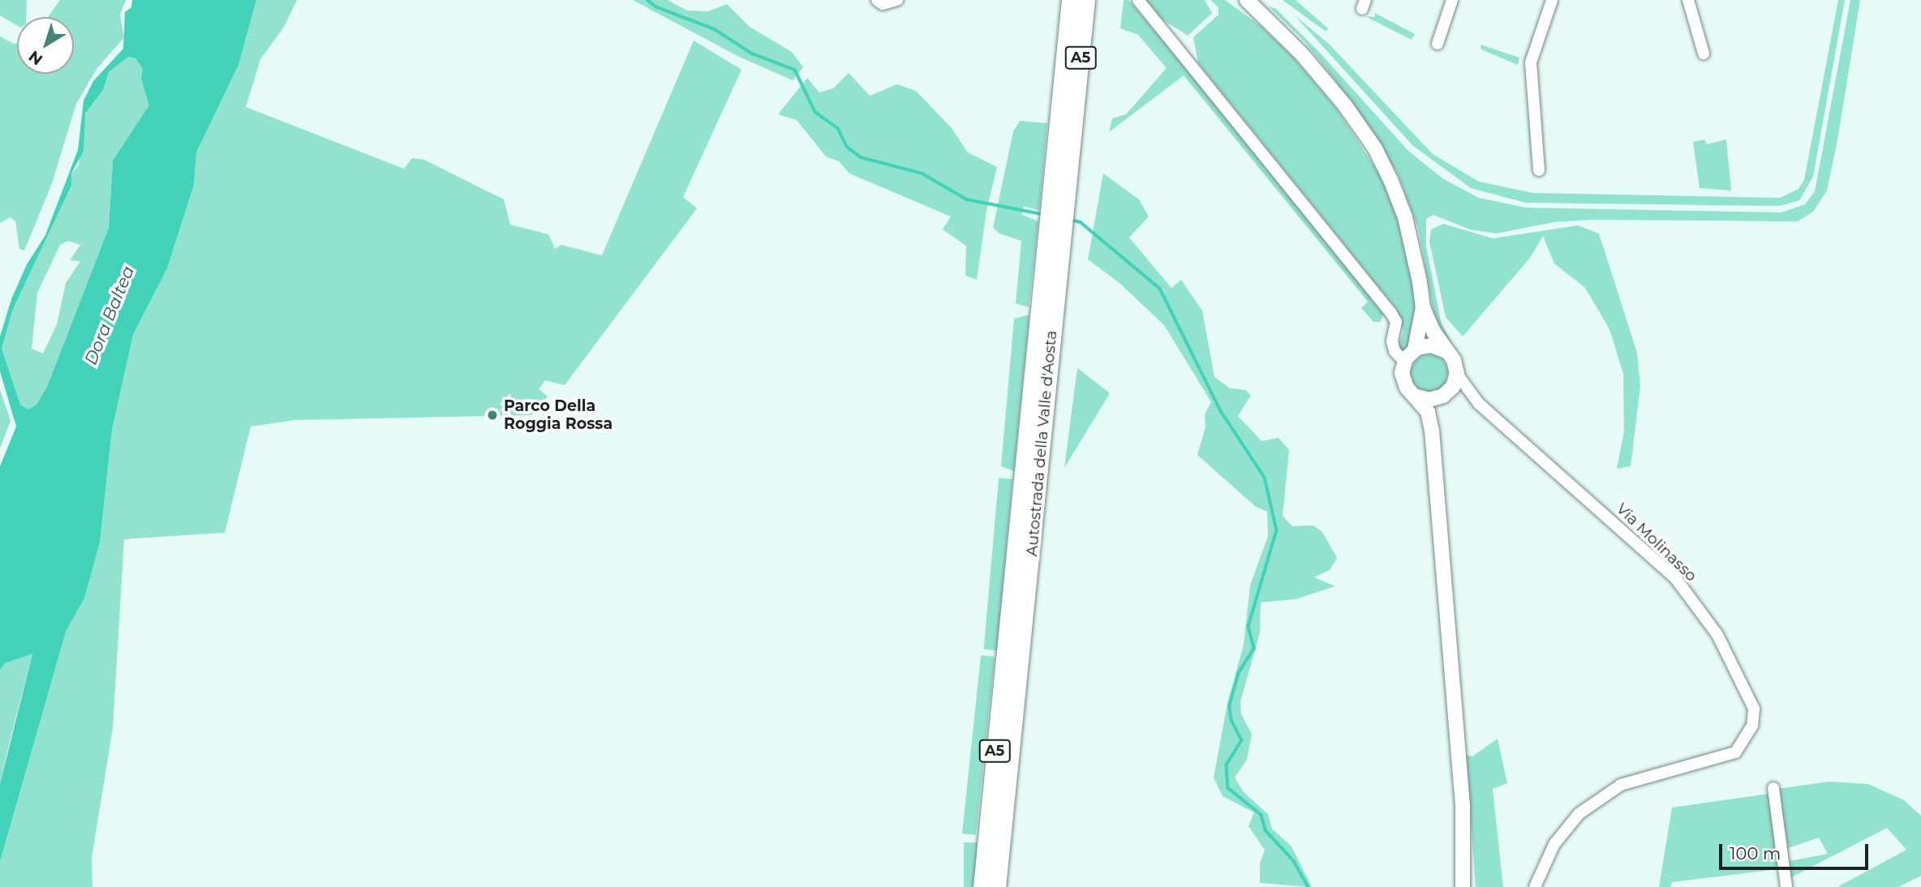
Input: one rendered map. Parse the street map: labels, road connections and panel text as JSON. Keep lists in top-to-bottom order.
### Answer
{
  "streets": {
    "highway": ["A5", "Autostrada della Valle d'Aosta"],
    "street": ["Via Molinasso"]
  },
  "water": ["Dora Baltea"],
  "places": ["Parco Della Roggia Rossa"],
  "scale_bar": "100 m",
  "north": "bottom left"
}
